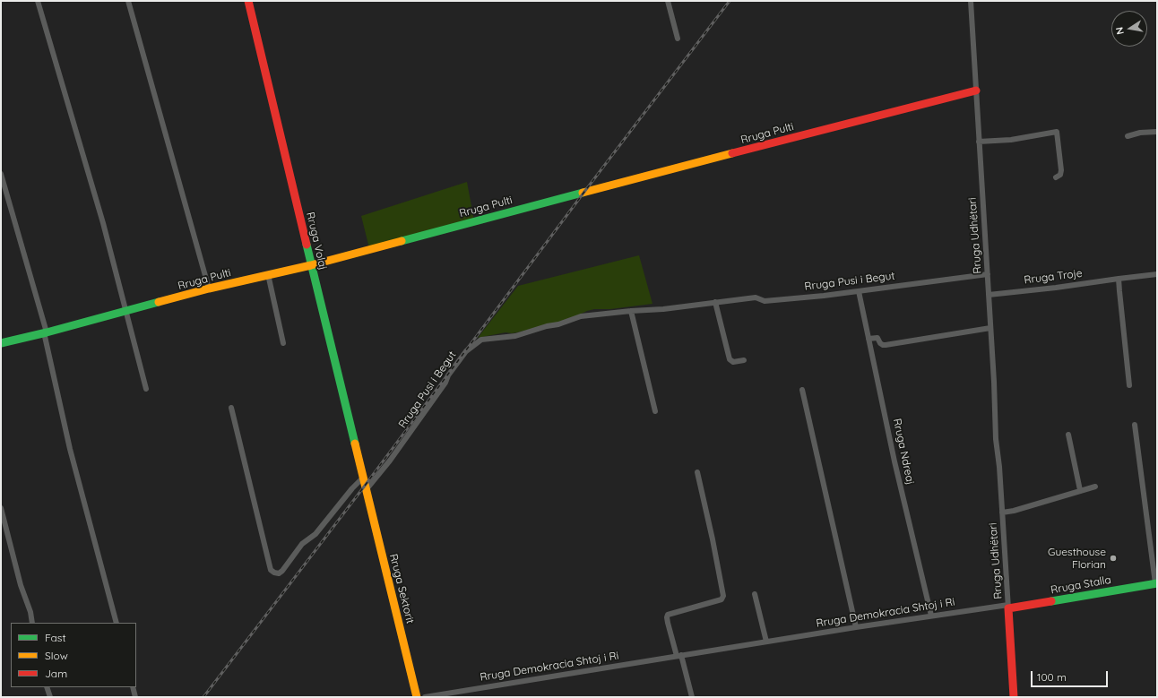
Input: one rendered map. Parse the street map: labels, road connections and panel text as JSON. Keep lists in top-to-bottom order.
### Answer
{
  "streets": {
    "street": [
      "Rruga Pulti",
      "Rruga Udhëtari",
      "Rruga Volaj",
      "Rruga Troje",
      "Rruga Pusi i Begut",
      "Rruga Ndreaj",
      "Rruga Stalla",
      "Rruga Sektorit",
      "Rruga Demokracia Shtoj i Ri"
    ]
  },
  "crossings": [
    ["Rruga Pulti", "Rruga Udhëtari"],
    ["Rruga Pulti", "Rruga Volaj"],
    ["Rruga Udhëtari", "Rruga Troje"],
    ["Rruga Udhëtari", "Rruga Pusi i Begut"],
    ["Rruga Udhëtari", "Rruga Stalla"],
    ["Rruga Udhëtari", "Rruga Demokracia Shtoj i Ri"],
    ["Rruga Volaj", "Rruga Pusi i Begut"],
    ["Rruga Volaj", "Rruga Sektorit"],
    ["Rruga Pusi i Begut", "Rruga Ndreaj"],
    ["Rruga Pusi i Begut", "Rruga Sektorit"],
    ["Rruga Ndreaj", "Rruga Demokracia Shtoj i Ri"],
    ["Rruga Stalla", "Rruga Demokracia Shtoj i Ri"]
  ],
  "places": ["Guesthouse Florian"],
  "legend": ["Fast", "Slow", "Jam"],
  "scale_bar": "100 m",
  "north": "left"
}
